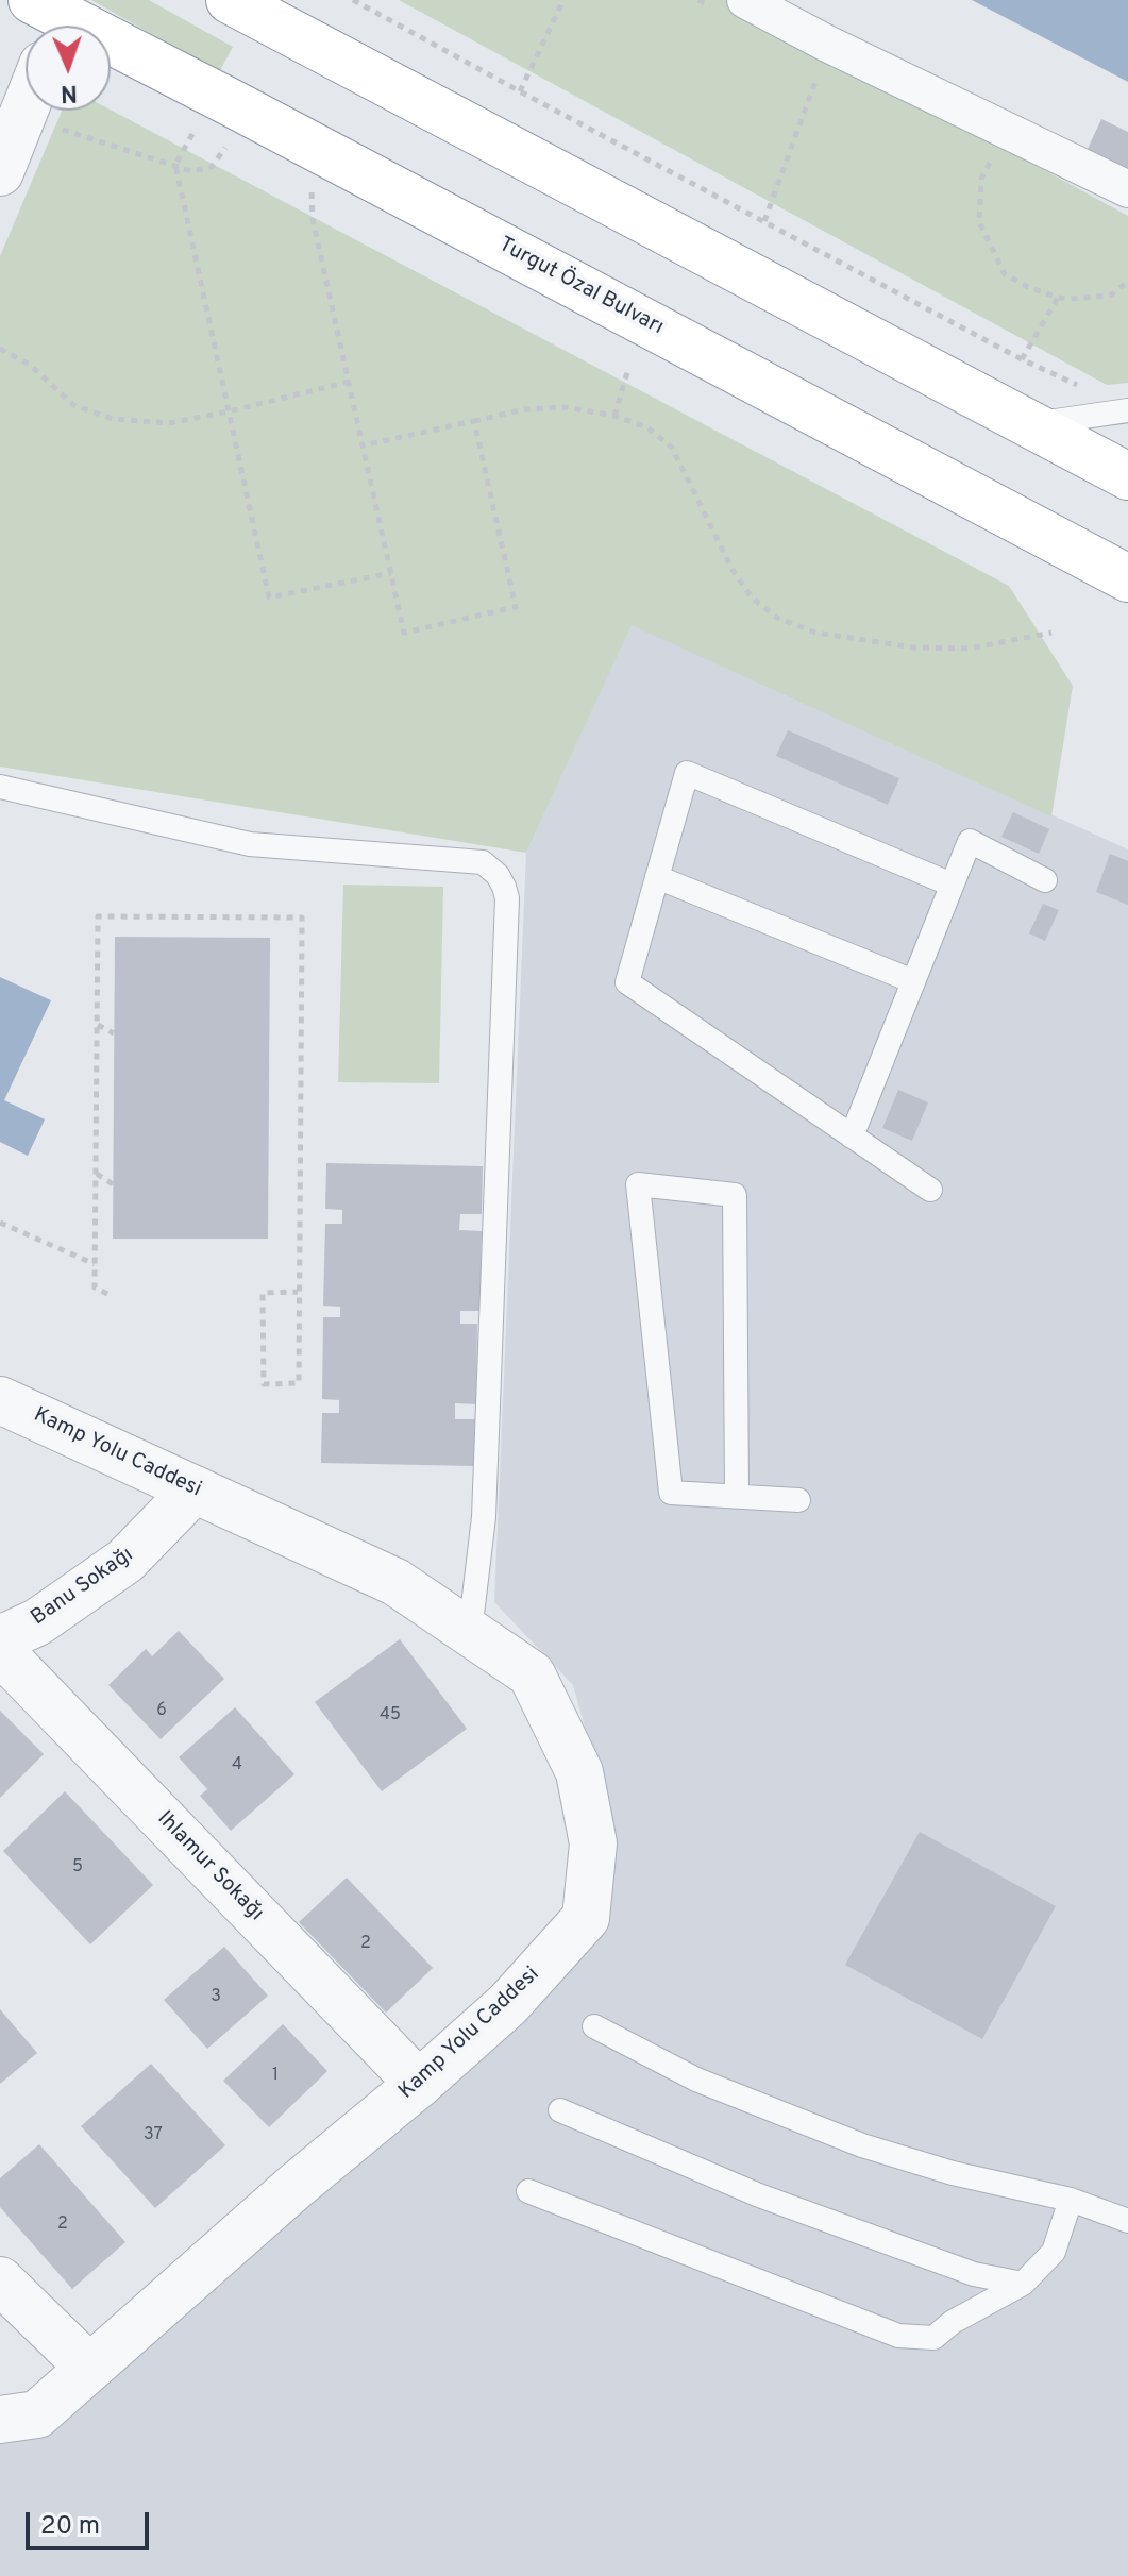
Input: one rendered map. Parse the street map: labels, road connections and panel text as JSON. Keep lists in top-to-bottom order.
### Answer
{
  "streets": {
    "highway": ["Turgut Özal Bulvarı"],
    "street": ["Kamp Yolu Caddesi", "Banu Sokağı", "Ihlamur Sokağı"]
  },
  "crossings": [
    ["Kamp Yolu Caddesi", "Banu Sokağı"],
    ["Kamp Yolu Caddesi", "Ihlamur Sokağı"]
  ],
  "house_numbers": [
    "6",
    "45",
    "4",
    "5",
    "2",
    "3",
    "1",
    "37",
    "2"
  ],
  "scale_bar": "20 m",
  "north": "bottom"
}
